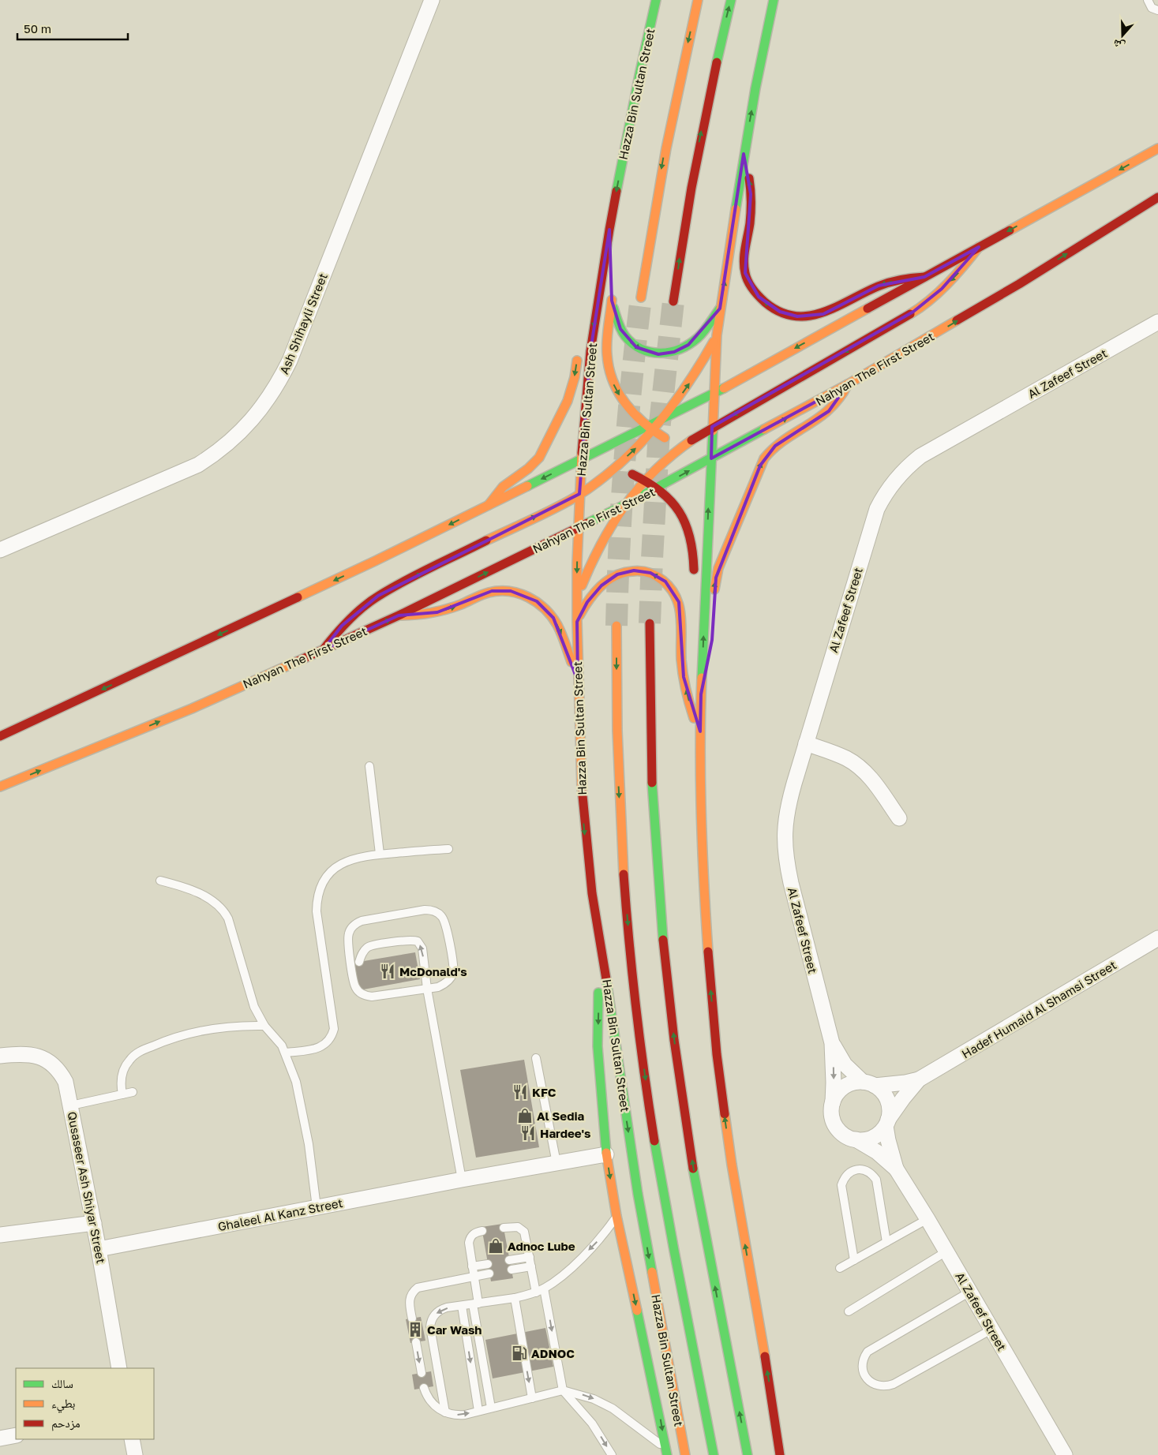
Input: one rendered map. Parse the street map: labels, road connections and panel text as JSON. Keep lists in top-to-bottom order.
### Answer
{
  "streets": {
    "main road": ["Hazza Bin Sultan Street", "Nahyan The First Street"],
    "street": [
      "Ash Shihayli Street",
      "Al Zafeef Street",
      "Hadef Humaid Al Shamsi Street",
      "Qusaseer Ash Shiyar Street",
      "Ghaleel Al Kanz Street"
    ]
  },
  "crossings": [
    ["Hazza Bin Sultan Street", "Nahyan The First Street"],
    ["Al Zafeef Street", "Hadef Humaid Al Shamsi Street"],
    ["Qusaseer Ash Shiyar Street", "Ghaleel Al Kanz Street"]
  ],
  "places": {
    "restaurant": ["McDonald's", "KFC", "Hardee's"],
    "shop": ["Al Sedia", "Adnoc Lube"],
    "building": ["Car Wash"],
    "fuel station": ["ADNOC"]
  },
  "legend": ["سالك", "بطيء", "مزدحم"],
  "scale_bar": "50 m",
  "north": "bottom"
}
